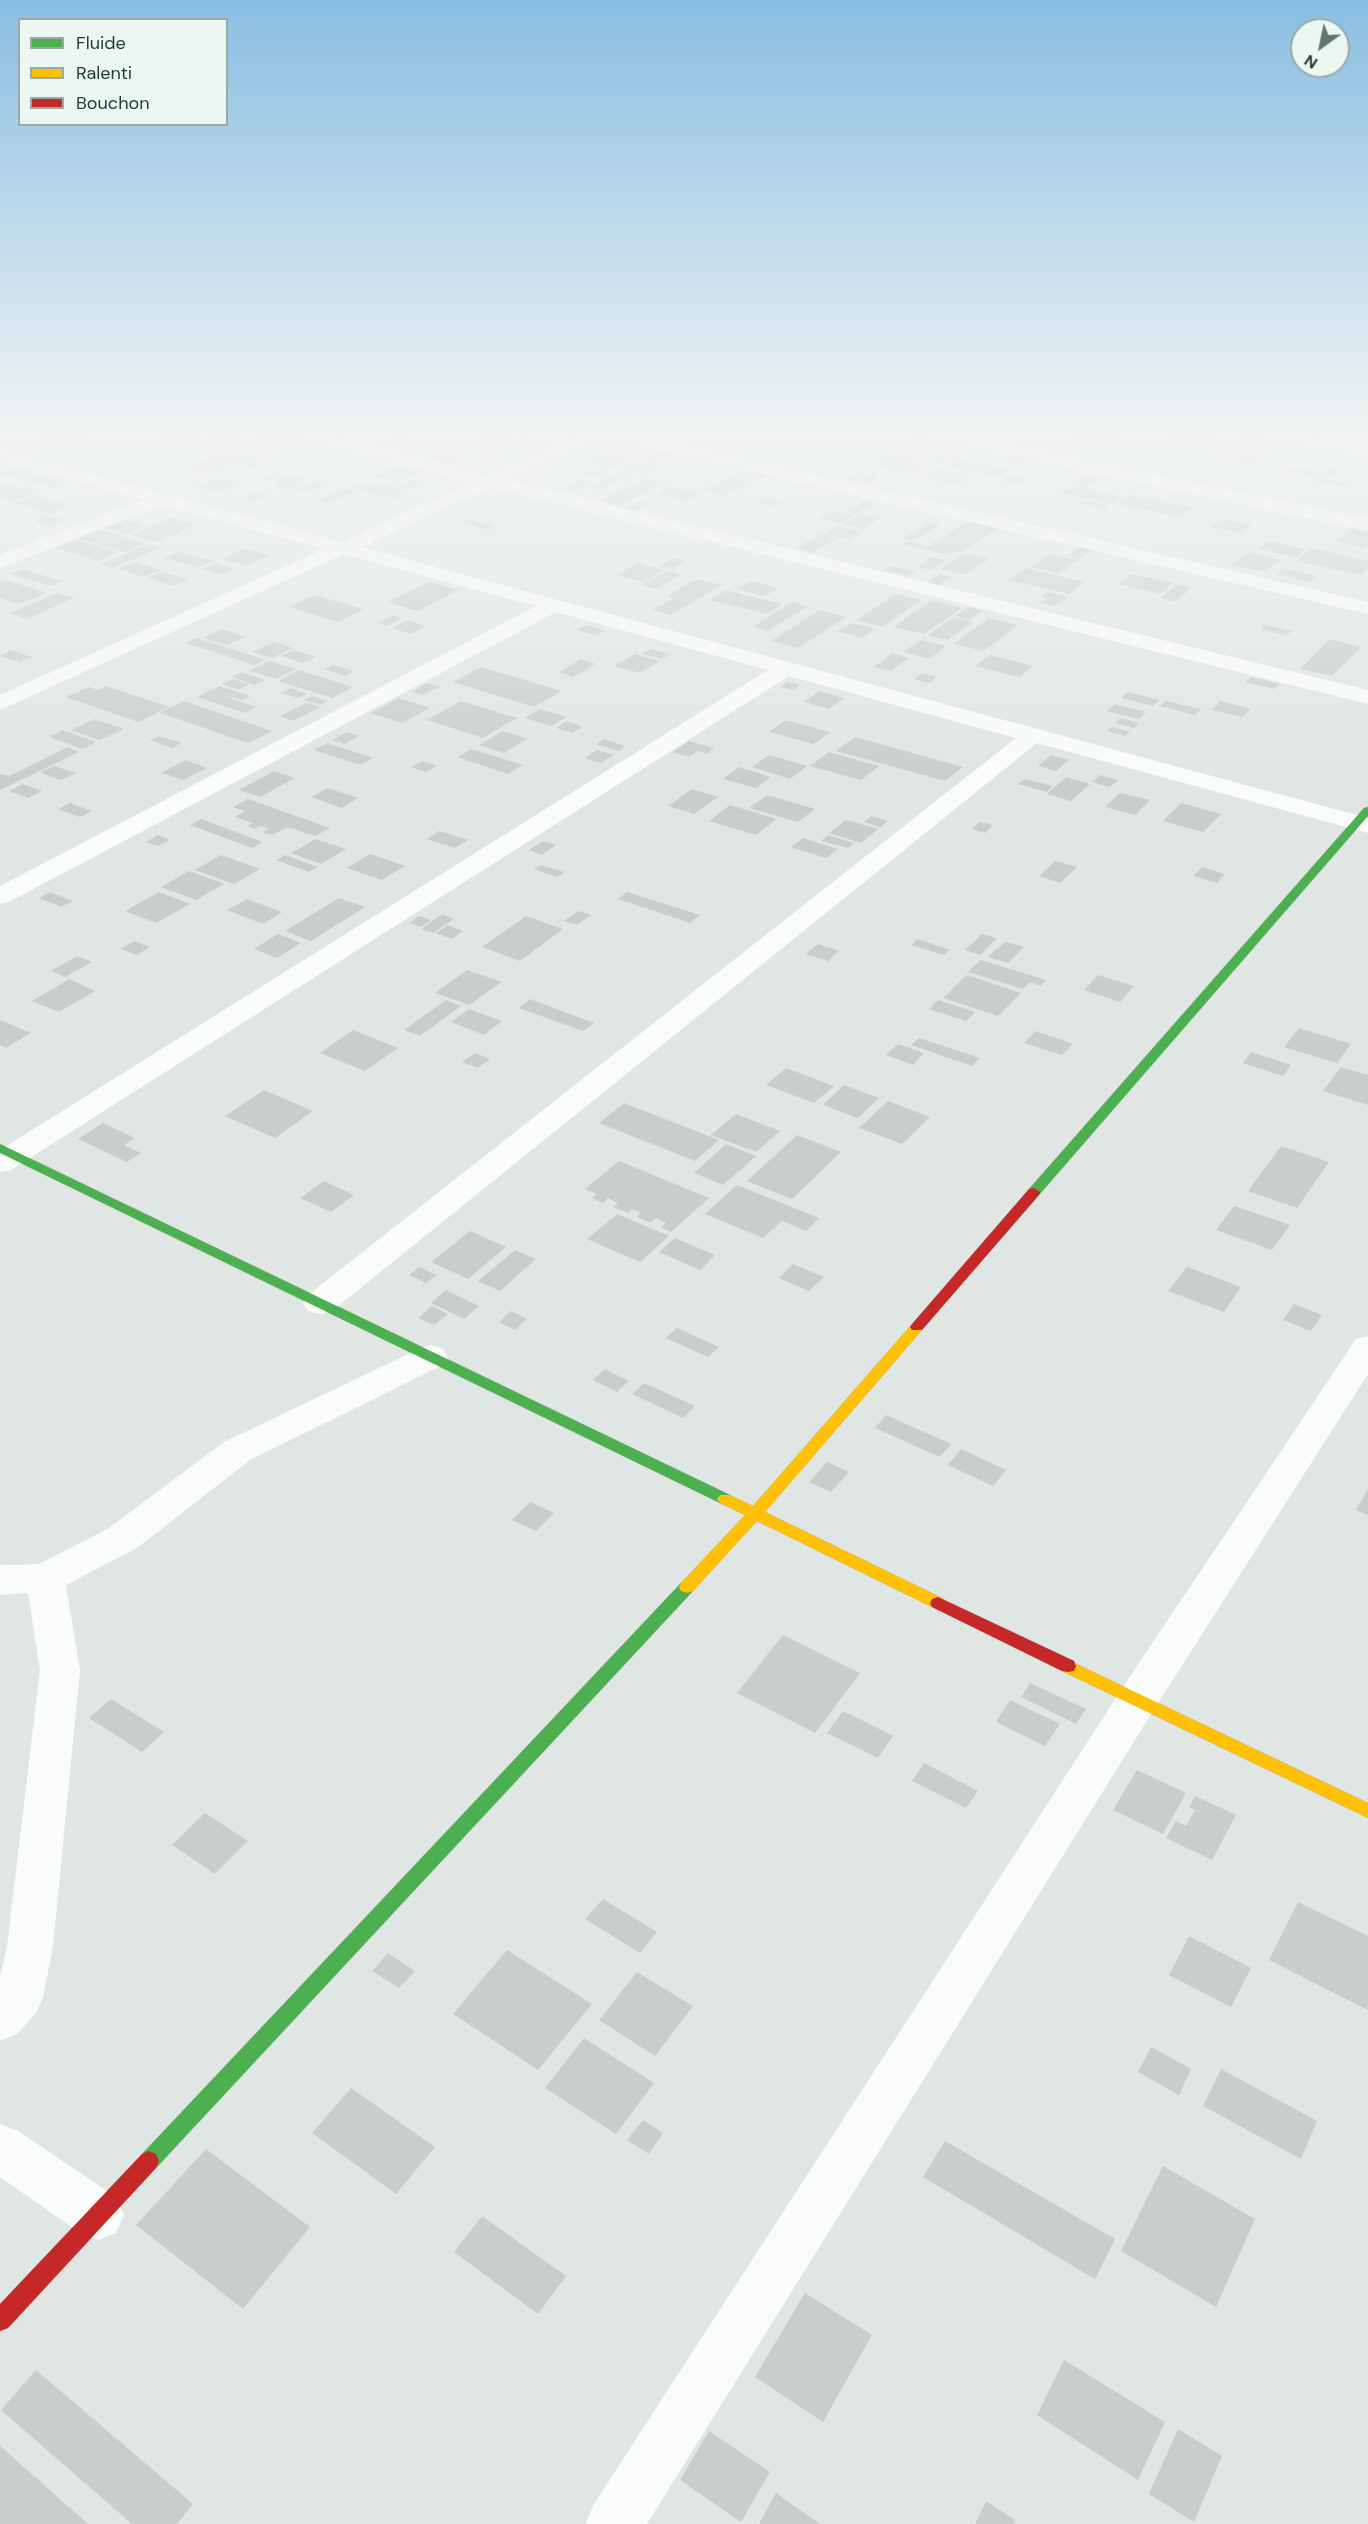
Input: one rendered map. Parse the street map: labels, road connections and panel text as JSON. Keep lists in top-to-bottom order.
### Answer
{
  "legend": ["Fluide", "Ralenti", "Bouchon"],
  "north": "bottom left"
}
